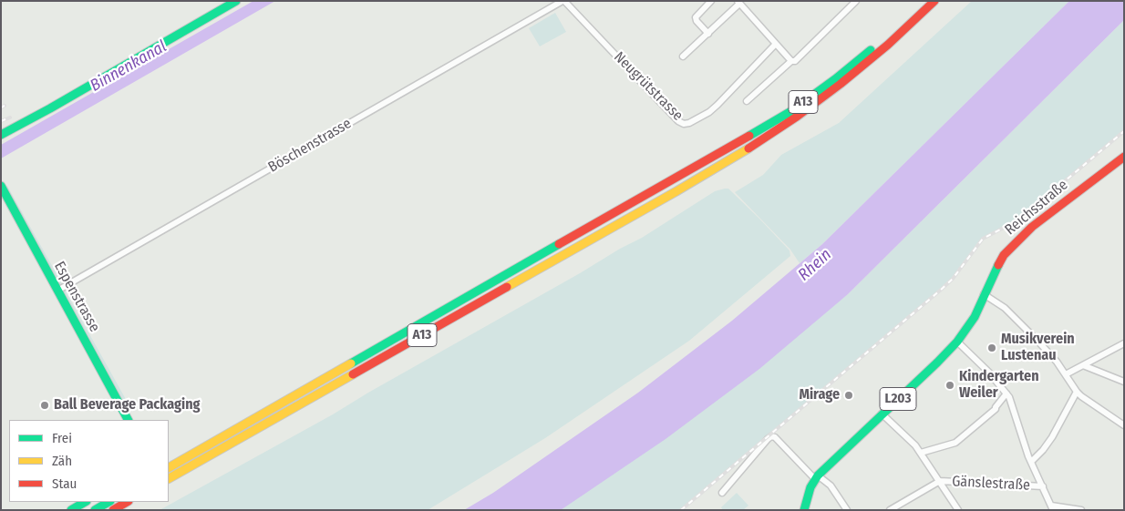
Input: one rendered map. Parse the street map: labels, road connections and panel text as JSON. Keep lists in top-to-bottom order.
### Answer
{
  "streets": {
    "main road": [
      "A13",
      "Reichsstraße",
      "Espenstrasse",
      "L203"
    ],
    "street": ["Neugrütstrasse", "Böschenstrasse", "Gänslestraße"]
  },
  "crossings": [
    ["Neugrütstrasse", "Böschenstrasse"],
    ["Böschenstrasse", "Espenstrasse"],
    ["Reichsstraße", "L203"],
    ["L203", "Gänslestraße"]
  ],
  "water": ["Binnenkanal", "Rhein"],
  "places": [
    "Musikverein Lustenau",
    "Kindergarten Weiler",
    "Mirage",
    "Ball Beverage Packaging"
  ],
  "legend": ["Frei", "Zäh", "Stau"]
}
